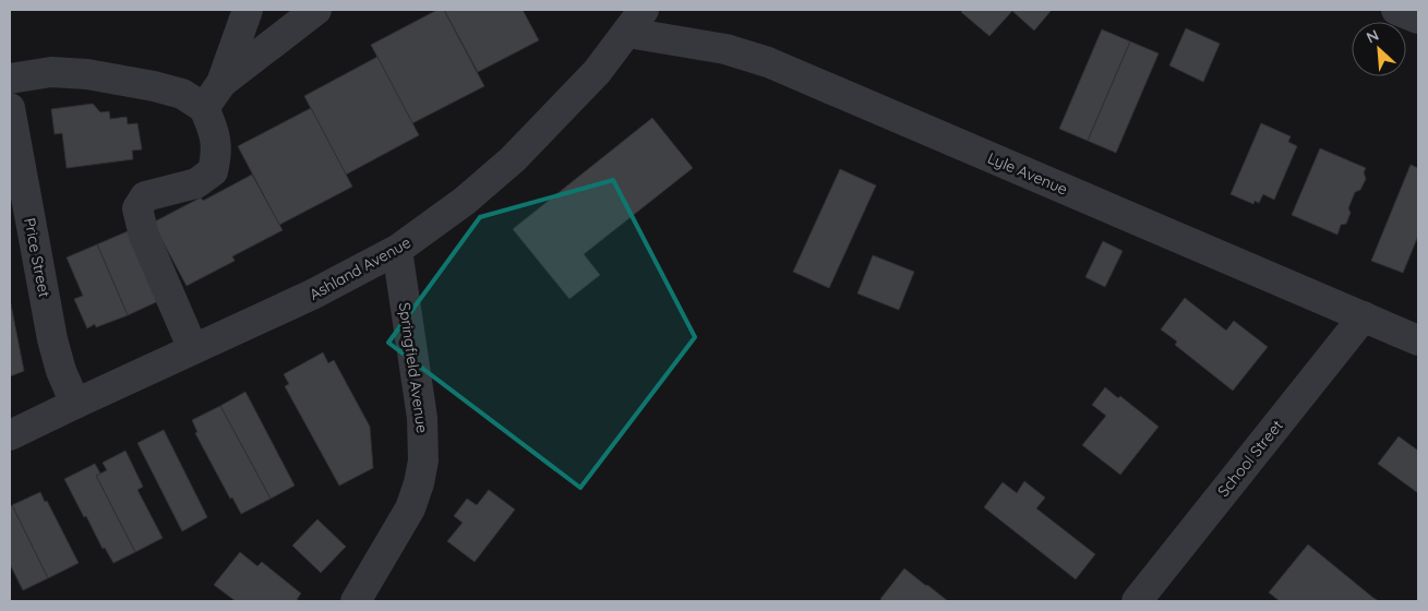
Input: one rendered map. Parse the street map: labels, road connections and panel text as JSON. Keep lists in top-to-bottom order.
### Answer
{
  "streets": {
    "street": [
      "Lyle Avenue",
      "Price Street",
      "Ashland Avenue",
      "Springfield Avenue",
      "School Street"
    ]
  },
  "crossings": [
    ["Lyle Avenue", "Ashland Avenue"],
    ["Lyle Avenue", "School Street"],
    ["Price Street", "Ashland Avenue"],
    ["Ashland Avenue", "Springfield Avenue"]
  ],
  "north": "top left"
}
